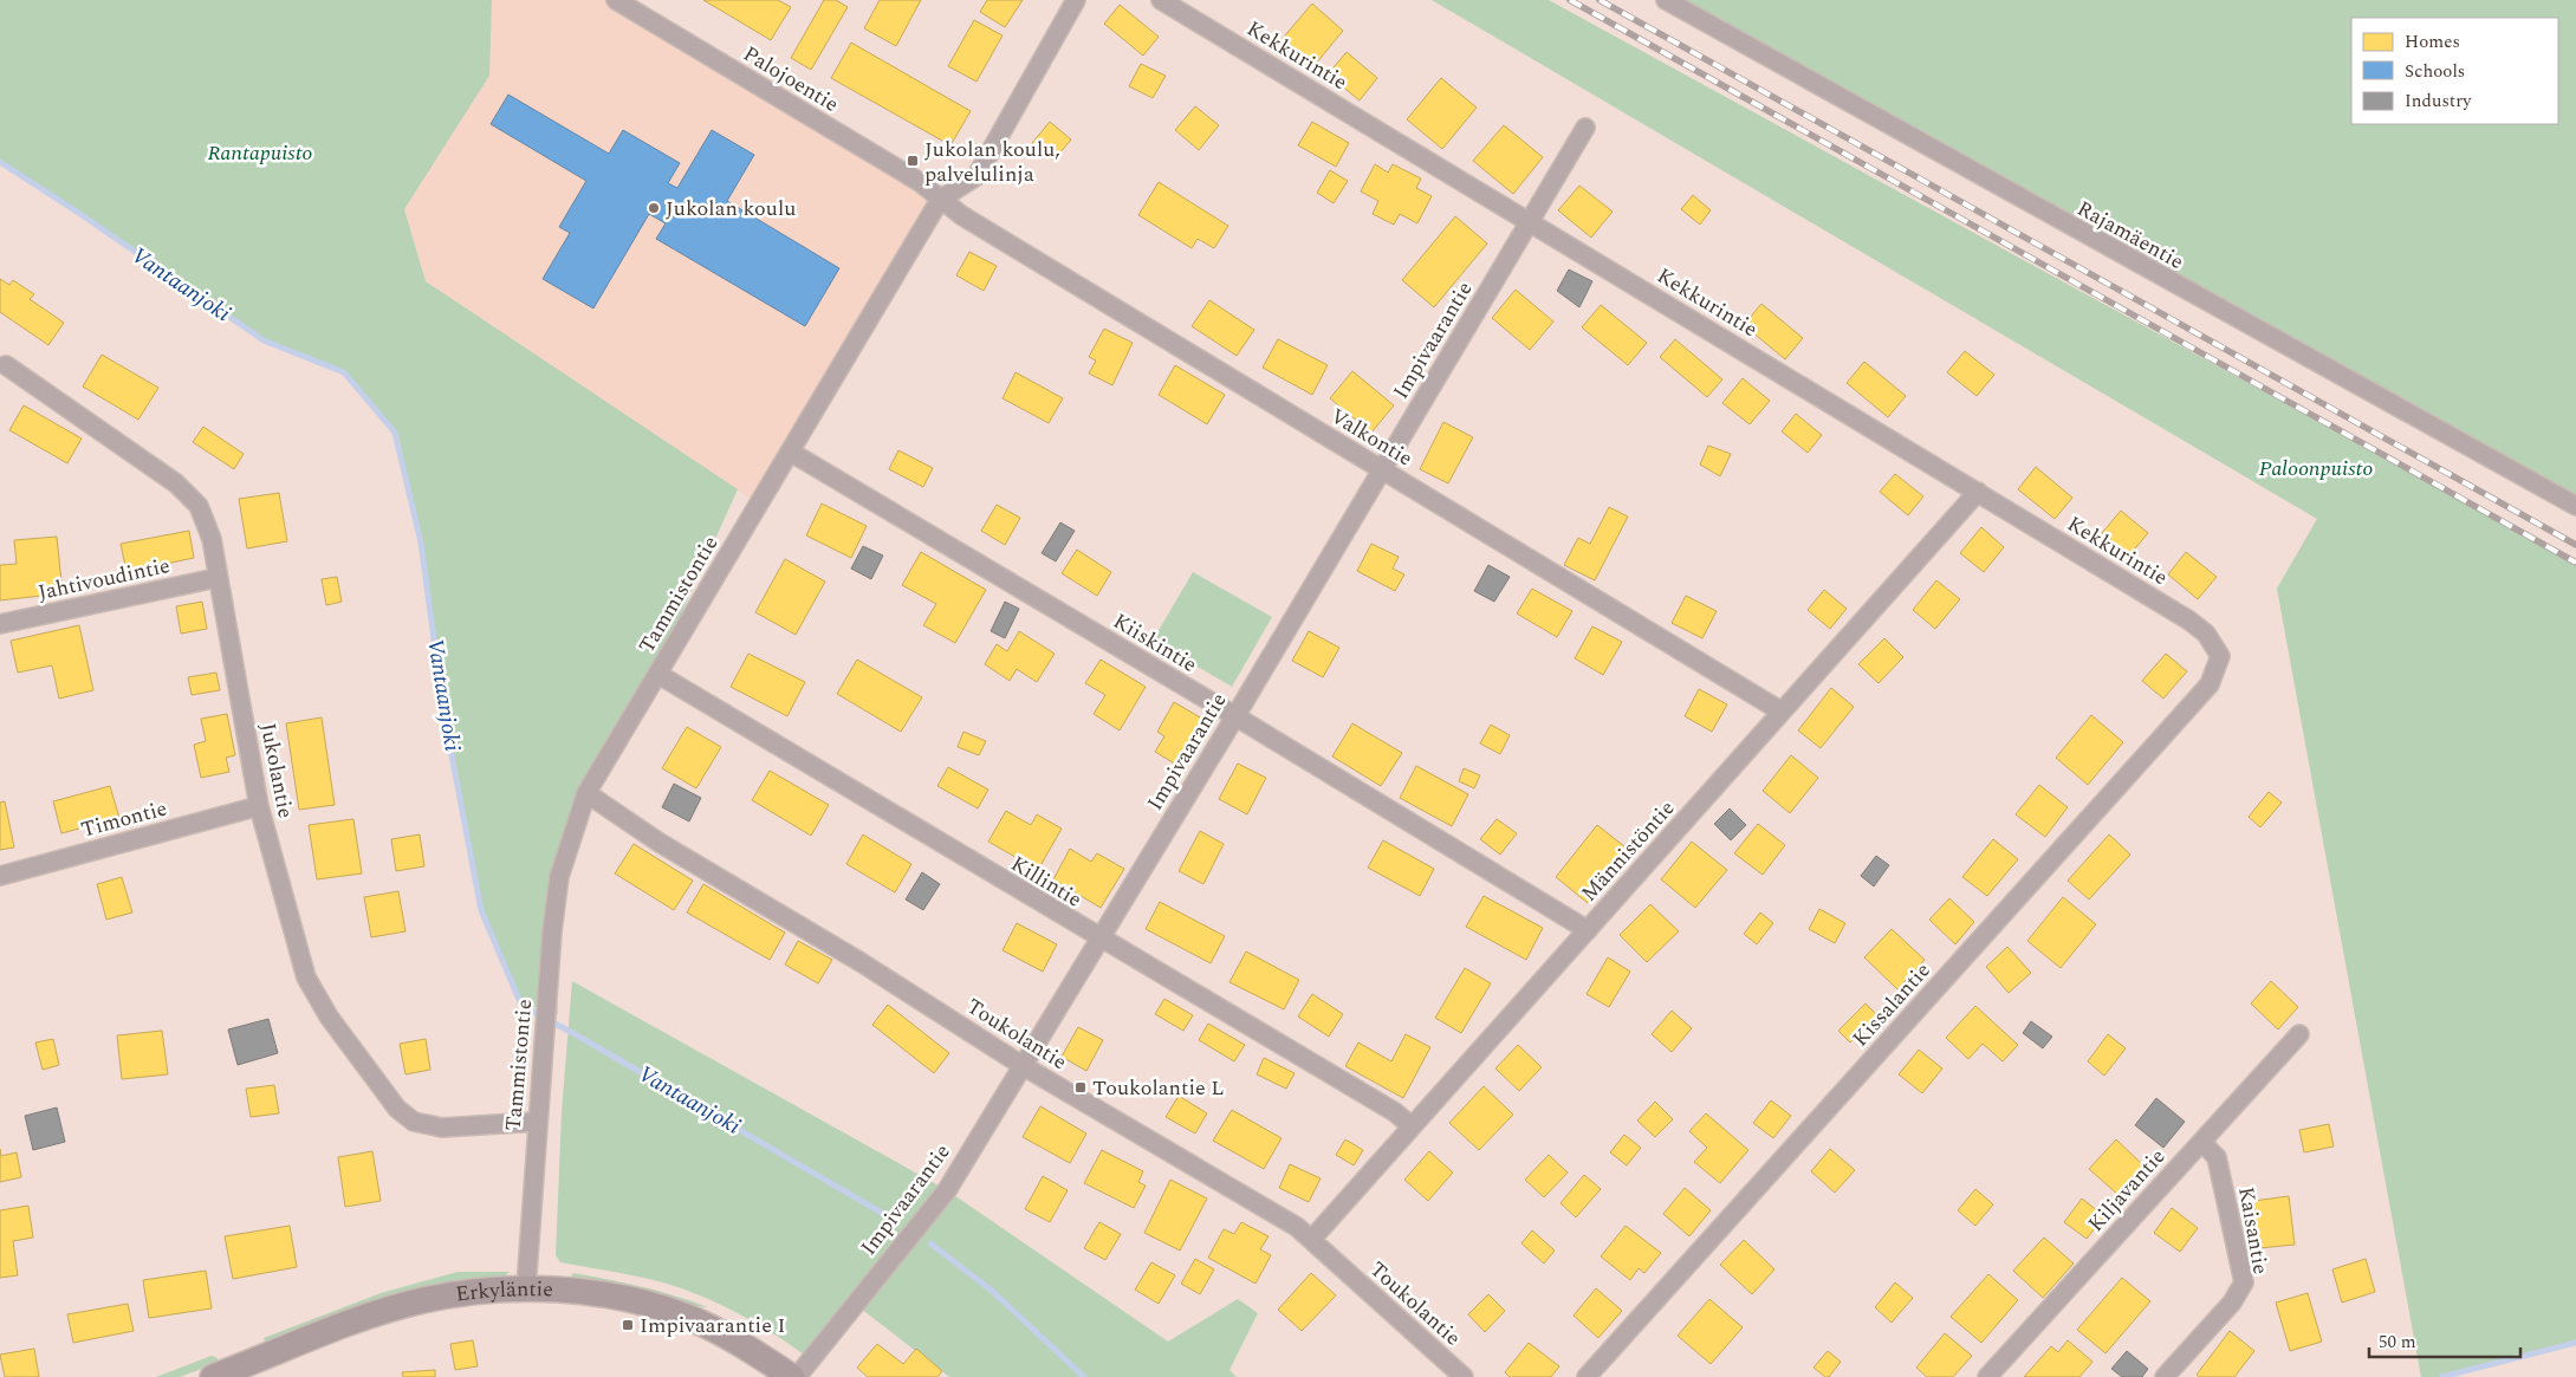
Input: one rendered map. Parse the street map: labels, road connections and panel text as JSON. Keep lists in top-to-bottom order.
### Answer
{
  "streets": {
    "street": [
      "Kekkurintie",
      "Palojoentie",
      "Rajamäentie",
      "Impivaarantie",
      "Valkontie",
      "Jahtivoudintie",
      "Tammistontie",
      "Kiiskintie",
      "Jukolantie",
      "Timontie",
      "Männistöntie",
      "Killintie",
      "Kissalantie",
      "Toukolantie",
      "Kiljavantie",
      "Kaisantie",
      "Erkyläntie"
    ]
  },
  "crossings": [
    ["Kekkurintie", "Impivaarantie"],
    ["Kekkurintie", "Männistöntie"],
    ["Kekkurintie", "Kissalantie"],
    ["Palojoentie", "Valkontie"],
    ["Palojoentie", "Tammistontie"],
    ["Impivaarantie", "Valkontie"],
    ["Impivaarantie", "Kiiskintie"],
    ["Impivaarantie", "Killintie"],
    ["Impivaarantie", "Toukolantie"],
    ["Valkontie", "Tammistontie"],
    ["Valkontie", "Männistöntie"],
    ["Jahtivoudintie", "Jukolantie"],
    ["Tammistontie", "Kiiskintie"],
    ["Tammistontie", "Jukolantie"],
    ["Tammistontie", "Killintie"],
    ["Tammistontie", "Toukolantie"],
    ["Tammistontie", "Erkyläntie"],
    ["Kiiskintie", "Männistöntie"],
    ["Jukolantie", "Timontie"],
    ["Männistöntie", "Killintie"],
    ["Männistöntie", "Toukolantie"],
    ["Kiljavantie", "Kaisantie"]
  ],
  "water": ["Vantaanjoki"],
  "parks": ["Rantapuisto", "Paloonpuisto"],
  "places": {
    "transit": ["Jukolan koulu, palvelulinja", "Toukolantie L", "Impivaarantie I"],
    "other": ["Jukolan koulu"]
  },
  "legend": ["Homes", "Schools", "Industry"],
  "scale_bar": "50 m"
}
